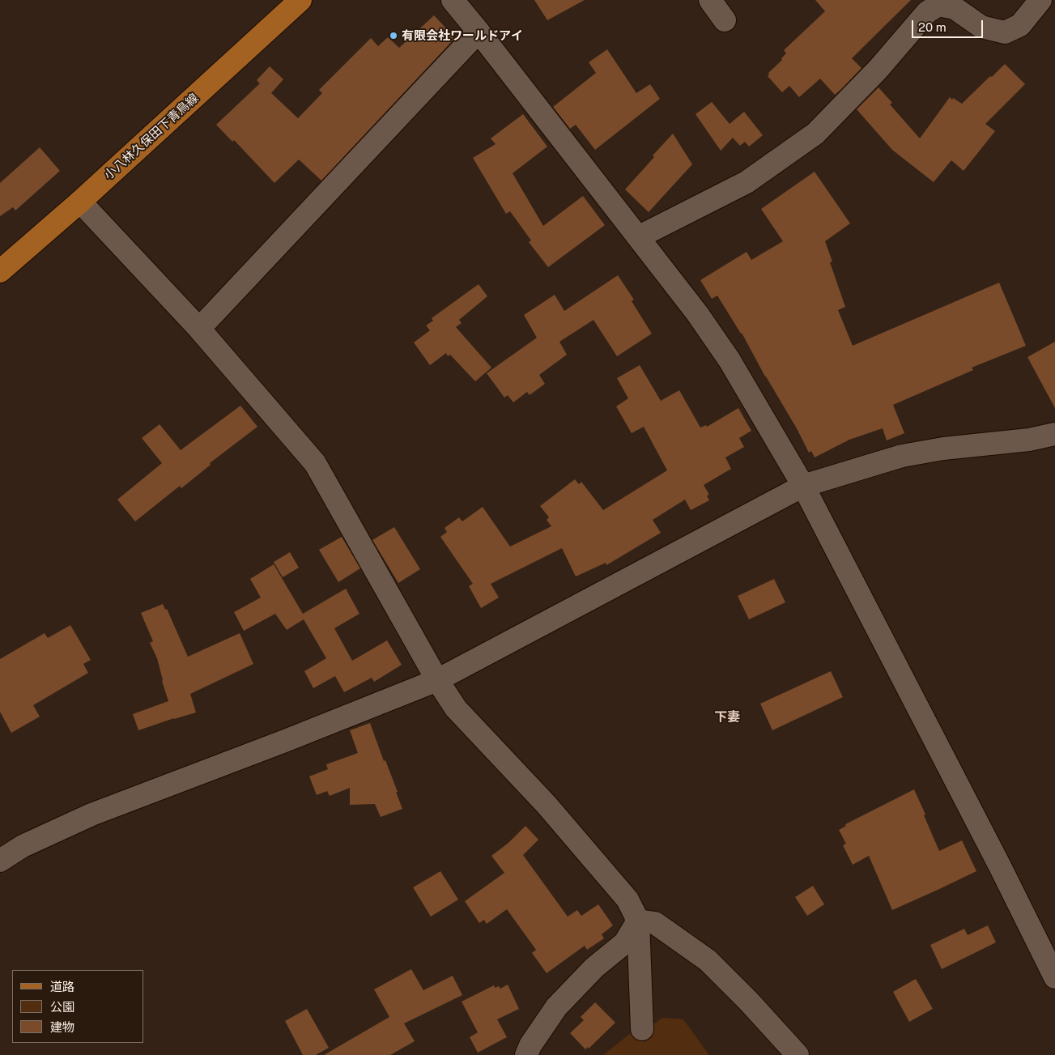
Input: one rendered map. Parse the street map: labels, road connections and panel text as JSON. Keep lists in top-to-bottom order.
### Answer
{
  "streets": {
    "main road": ["小八林久保田下青鳥線"]
  },
  "districts": ["下妻"],
  "places": ["有限会社ワールドアイ"],
  "legend": ["道路", "公園", "建物"],
  "scale_bar": "20 m"
}
